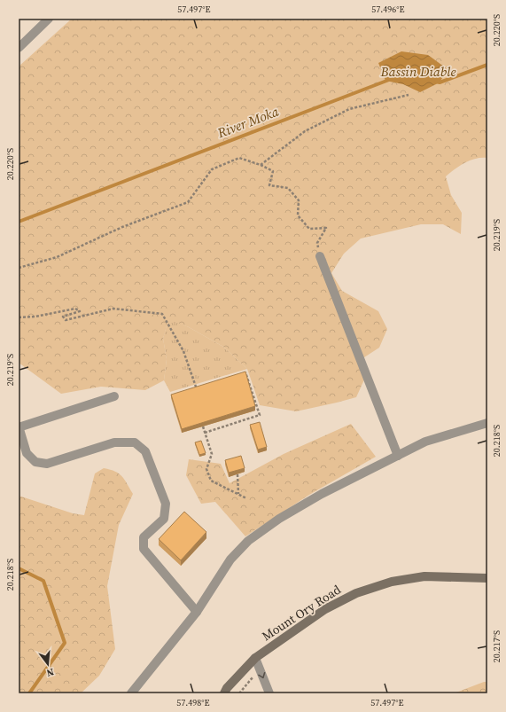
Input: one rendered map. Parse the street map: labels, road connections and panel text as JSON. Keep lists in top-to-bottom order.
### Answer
{
  "streets": {
    "main road": ["Mount Ory Road"]
  },
  "water": ["Bassin Diable", "River Moka"],
  "north": "bottom",
  "coordinates": [
    "57.497°E",
    "57.496°E",
    "20.220°S",
    "20.219°S",
    "20.218°S",
    "20.217°S",
    "57.498°E"
  ]
}
